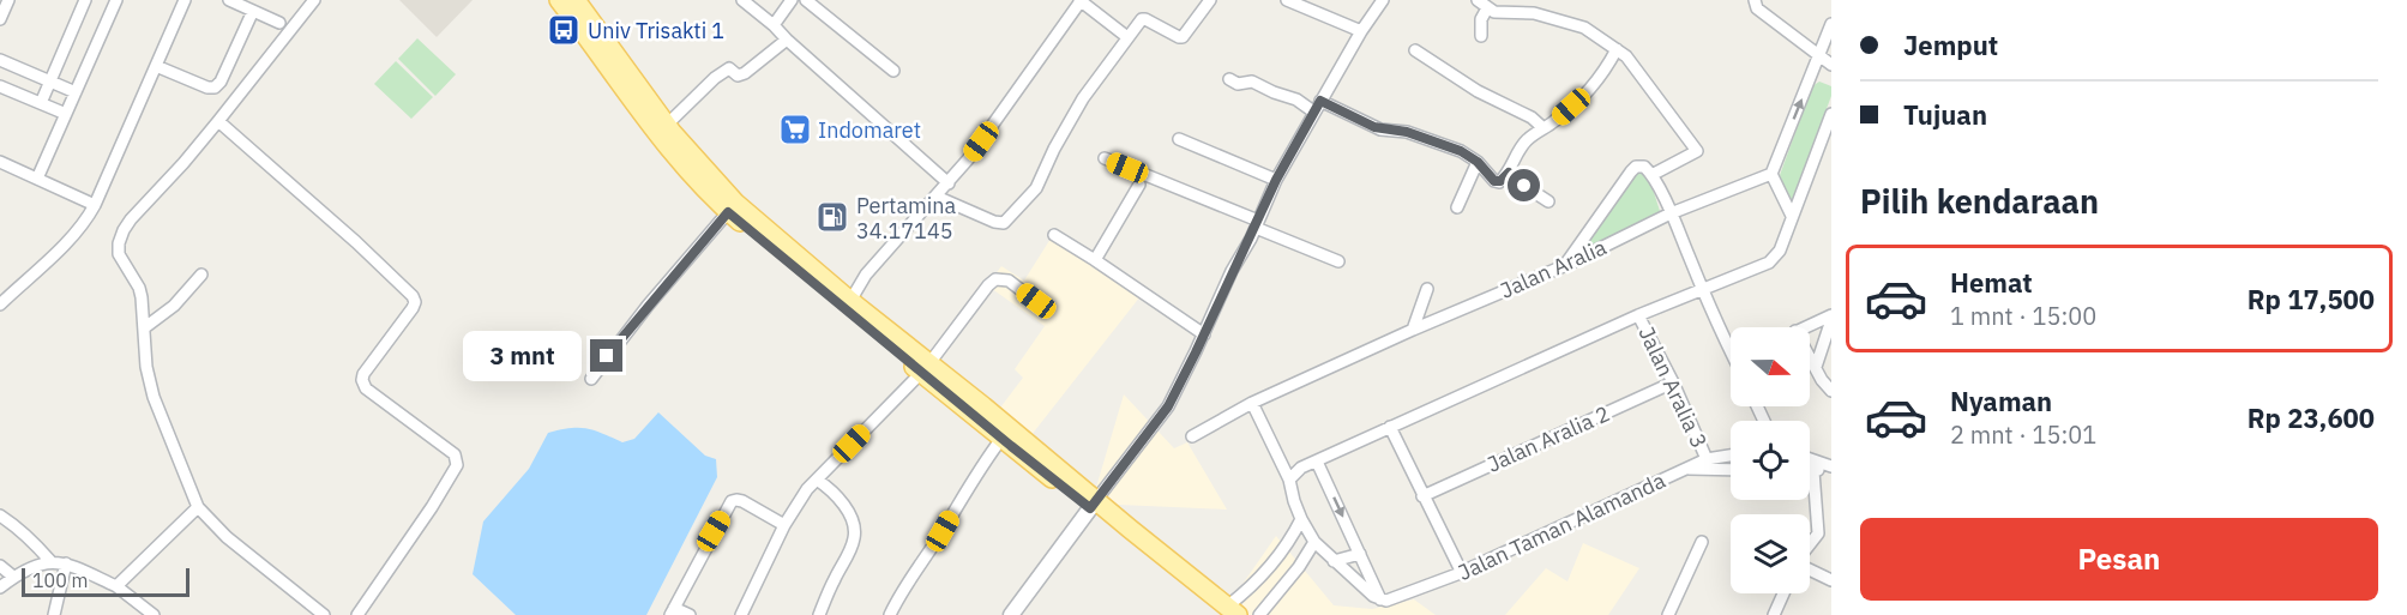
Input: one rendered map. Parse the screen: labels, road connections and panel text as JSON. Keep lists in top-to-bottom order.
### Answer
{
  "streets": {
    "street": [
      "Jalan Aralia",
      "Jalan Aralia 3",
      "Jalan Aralia 2",
      "Jalan Taman Alamanda"
    ]
  },
  "crossings": [
    ["Jalan Aralia 3", "Jalan Aralia 2"],
    ["Jalan Aralia 3", "Jalan Taman Alamanda"]
  ],
  "places": {
    "bus stop": ["Univ Trisakti 1"],
    "supermarket": ["Indomaret"],
    "fuel station": ["Pertamina 34.17145"]
  },
  "scale_bar": "100 m",
  "north": "right",
  "page": {
    "banner": ["Jemput", "Tujuan"],
    "heading": "Pilih kendaraan",
    "list": [
      {
        "name": "Hemat",
        "note": "1 mnt · 15:00",
        "value": "Rp 17,500"
      },
      {
        "name": "Nyaman",
        "note": "2 mnt · 15:01",
        "value": "Rp 23,600"
      }
    ],
    "bubble": "3 mnt",
    "buttons": "Pesan",
    "scale": "100 m"
  }
}
